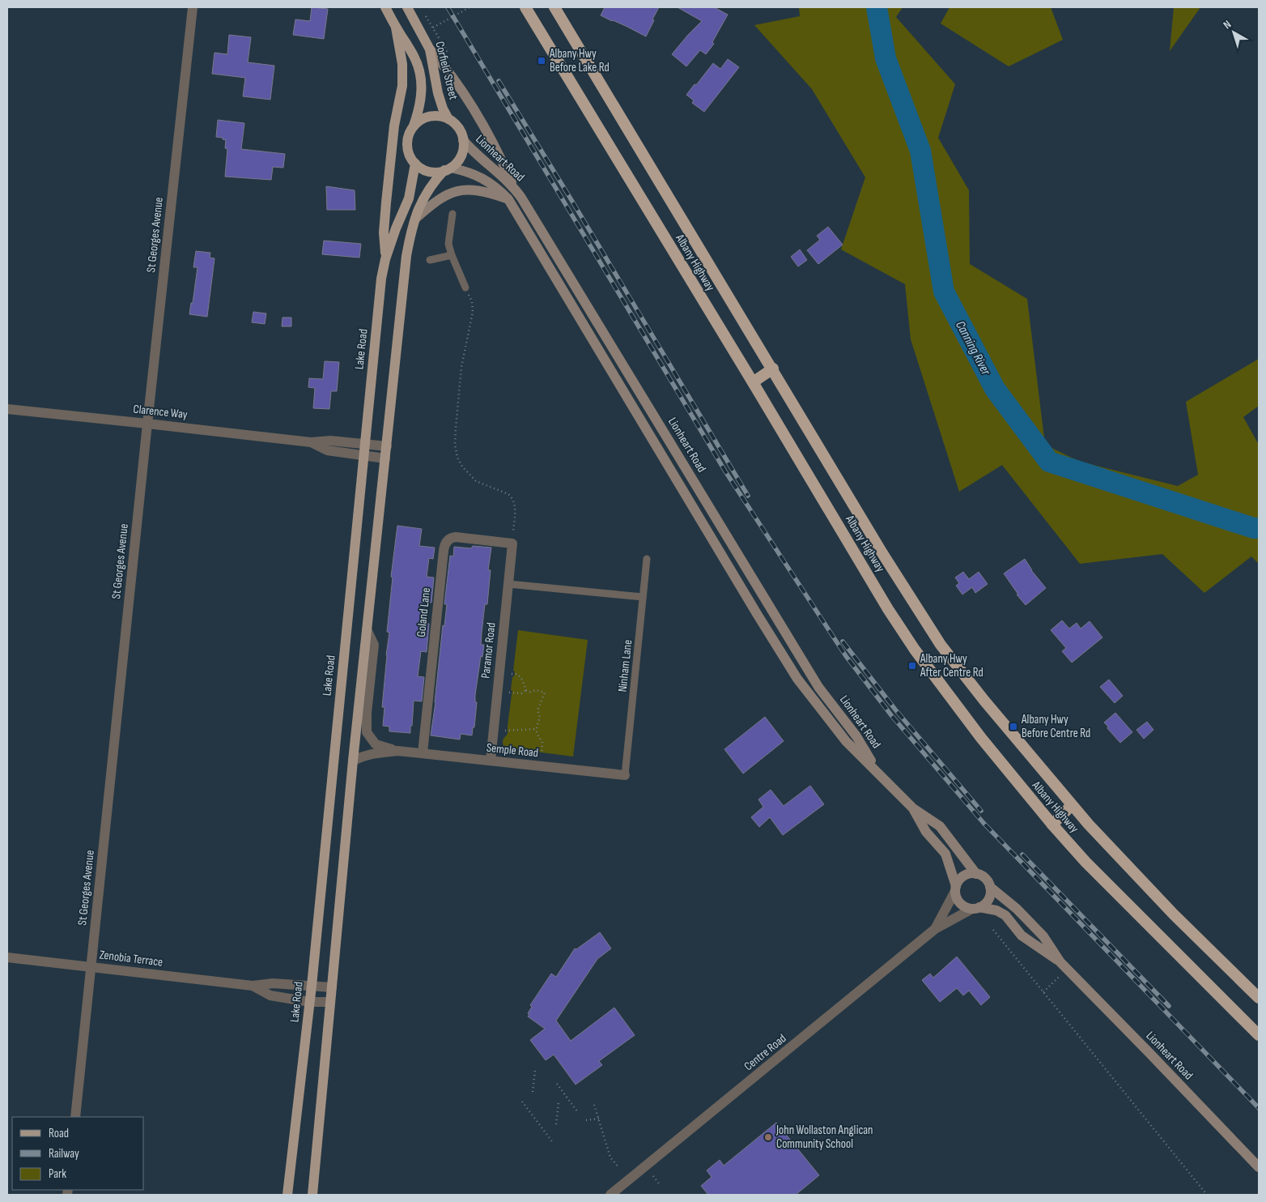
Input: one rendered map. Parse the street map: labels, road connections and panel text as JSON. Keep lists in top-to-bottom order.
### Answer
{
  "streets": {
    "highway": ["Albany Highway"],
    "main road": ["Corfield Street", "Lionheart Road", "Lake Road"],
    "street": [
      "St Georges Avenue",
      "Clarence Way",
      "Goland Lane",
      "Paramor Road",
      "Semple Road",
      "Zenobia Terrace",
      "Centre Road"
    ],
    "lane": ["Ninham Lane"]
  },
  "crossings": [
    ["Corfield Street", "Lionheart Road"],
    ["Corfield Street", "Lake Road"],
    ["Lionheart Road", "Lake Road"],
    ["Lionheart Road", "Centre Road"],
    ["St Georges Avenue", "Clarence Way"],
    ["St Georges Avenue", "Zenobia Terrace"],
    ["Lake Road", "Clarence Way"],
    ["Lake Road", "Zenobia Terrace"],
    ["Goland Lane", "Paramor Road"],
    ["Goland Lane", "Semple Road"],
    ["Paramor Road", "Semple Road"],
    ["Ninham Lane", "Semple Road"]
  ],
  "water": ["Canning River"],
  "places": {
    "transit": ["Albany Hwy Before Lake Rd", "Albany Hwy After Centre Rd", "Albany Hwy Before Centre Rd"],
    "other": ["John Wollaston Anglican Community School"]
  },
  "legend": ["Road", "Railway", "Park"],
  "north": "top left"
}
